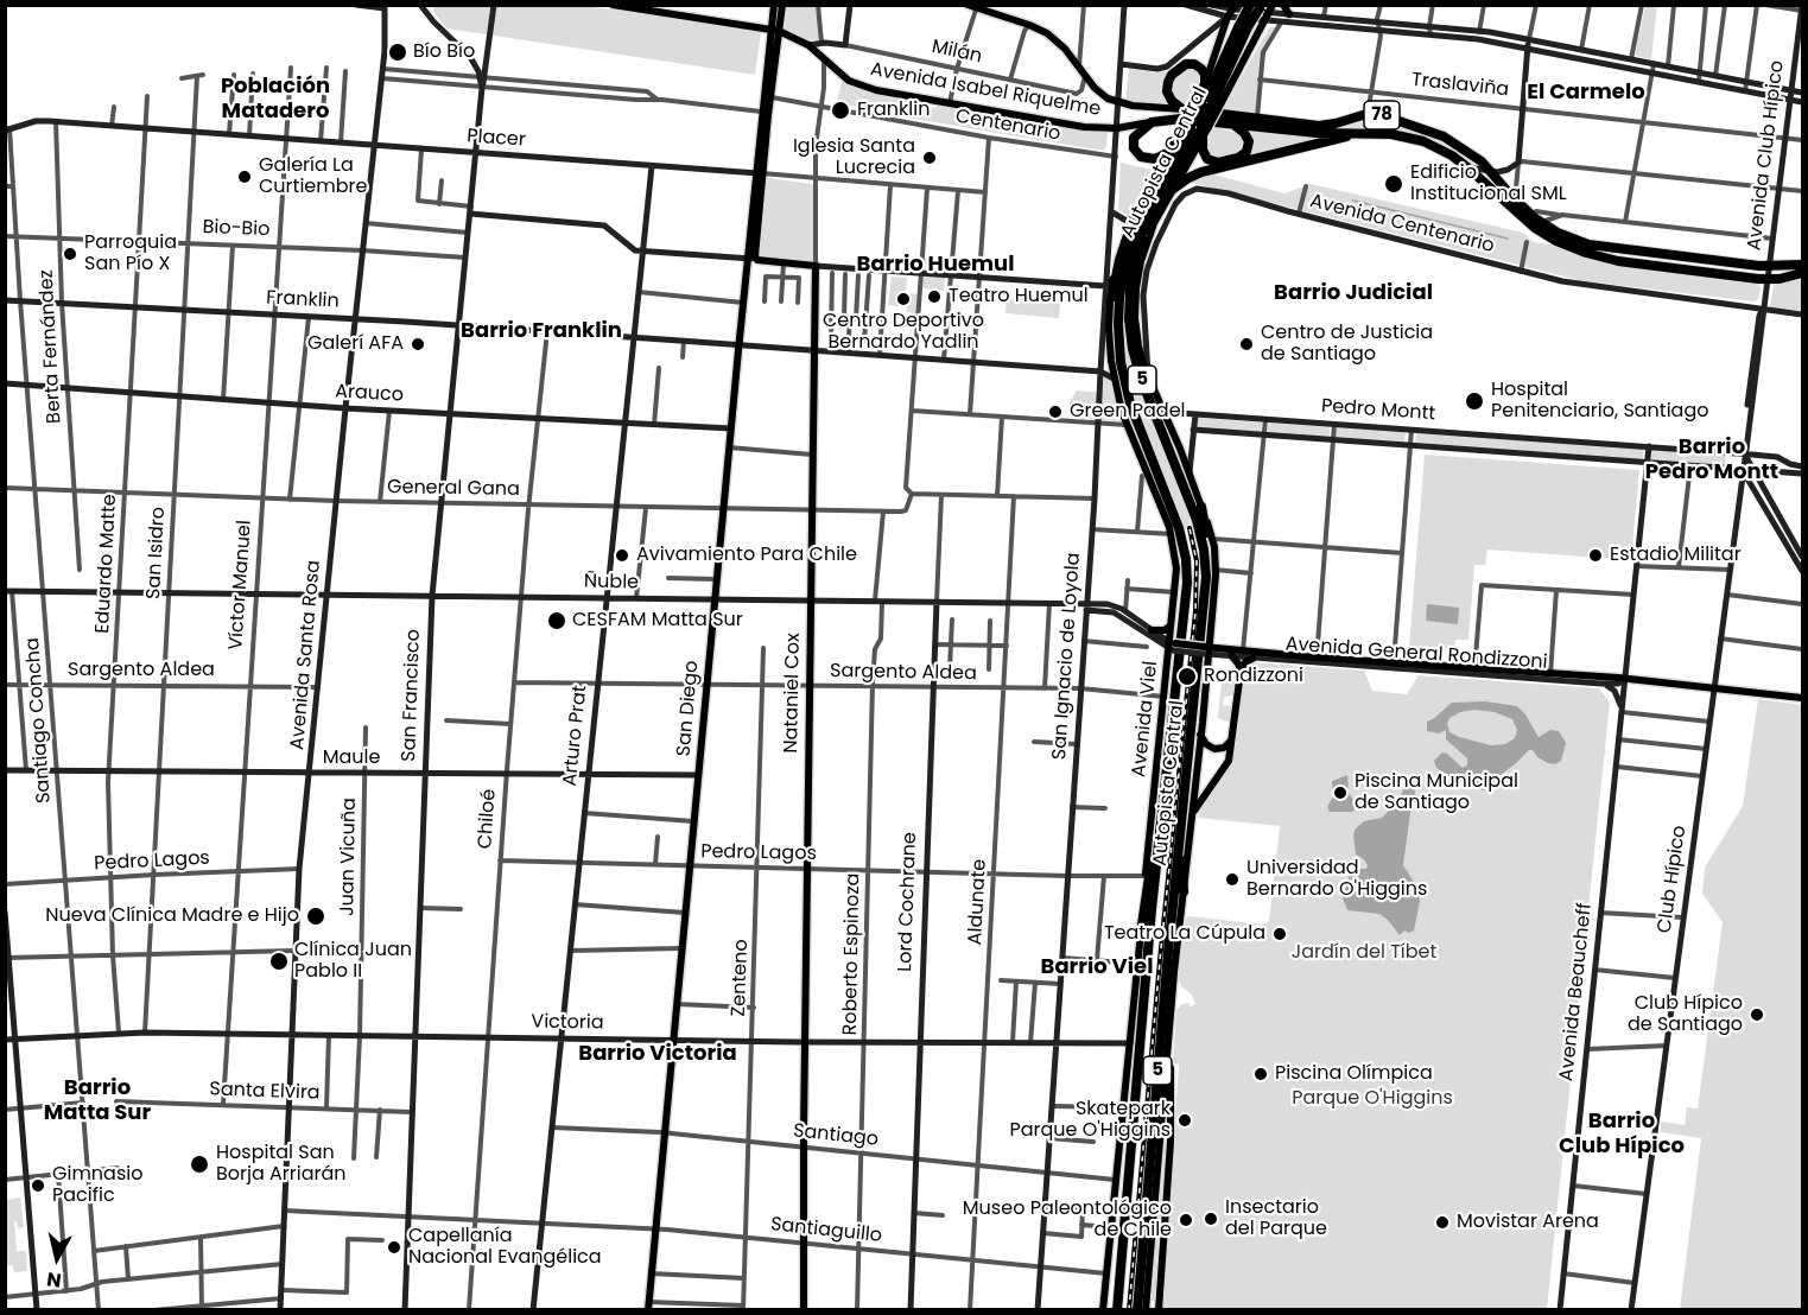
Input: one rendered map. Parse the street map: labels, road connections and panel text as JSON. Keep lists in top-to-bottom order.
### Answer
{
  "streets": {
    "highway": [
      "Avenida Isabel Riquelme",
      "78",
      "Autopista Central",
      "5"
    ],
    "main road": [
      "Ñuble",
      "Avenida General Rondizzoni",
      "Nataniel Cox",
      "San Diego",
      "Avenida Viel"
    ],
    "street": [
      "Milán",
      "Traslaviña",
      "Centenario",
      "Placer",
      "Avenida Club Hípico",
      "Avenida Centenario",
      "Bio-Bio",
      "Franklin",
      "Berta Fernández",
      "Arauco",
      "Pedro Montt",
      "General Gana",
      "San Isidro",
      "Eduardo Matte",
      "Víctor Manuel",
      "Avenida Santa Rosa",
      "San Ignacio de Loyola",
      "Sargento Aldea",
      "San Francisco",
      "Santiago Concha",
      "Arturo Prat",
      "Maule",
      "Chiloé",
      "Pedro Lagos",
      "Juan Vicuña",
      "Club Hípico",
      "Lord Cochrane",
      "Aldunate",
      "Roberto Espinoza",
      "Zenteno",
      "Avenida Beaucheff",
      "Victoria",
      "Santa Elvira",
      "Santiago",
      "Santiaguillo"
    ]
  },
  "crossings": [
    ["Milán", "Avenida Isabel Riquelme"],
    ["Traslaviña", "Avenida Club Hípico"],
    ["Avenida Isabel Riquelme", "Avenida Club Hípico"],
    ["Avenida Isabel Riquelme", "San Ignacio de Loyola"],
    ["Avenida Isabel Riquelme", "Nataniel Cox"],
    ["Avenida Isabel Riquelme", "San Diego"],
    ["Centenario", "San Ignacio de Loyola"],
    ["Centenario", "Nataniel Cox"],
    ["Centenario", "San Diego"],
    ["Placer", "Berta Fernández"],
    ["Placer", "San Isidro"],
    ["Placer", "Eduardo Matte"],
    ["Placer", "Víctor Manuel"],
    ["Placer", "Avenida Santa Rosa"],
    ["Placer", "Nataniel Cox"],
    ["Placer", "San Francisco"],
    ["Placer", "San Diego"],
    ["Placer", "Santiago Concha"],
    ["Placer", "Arturo Prat"],
    ["Avenida Club Hípico", "Avenida Centenario"],
    ["Avenida Club Hípico", "Pedro Montt"],
    ["Avenida Club Hípico", "Club Hípico"],
    ["Autopista Central", "Avenida Viel"],
    ["Avenida Centenario", "Avenida Viel"],
    ["Bio-Bio", "Berta Fernández"],
    ["Bio-Bio", "San Isidro"],
    ["Bio-Bio", "Eduardo Matte"],
    ["Bio-Bio", "Víctor Manuel"],
    ["Bio-Bio", "Avenida Santa Rosa"],
    ["Bio-Bio", "San Francisco"],
    ["Bio-Bio", "Santiago Concha"],
    ["Franklin", "Berta Fernández"],
    ["Franklin", "San Isidro"],
    ["Franklin", "Eduardo Matte"],
    ["Franklin", "Víctor Manuel"],
    ["Franklin", "Avenida Santa Rosa"],
    ["Franklin", "San Ignacio de Loyola"],
    ["Franklin", "Nataniel Cox"],
    ["Franklin", "San Francisco"],
    ["Franklin", "San Diego"],
    ["Franklin", "Avenida Viel"],
    ["Franklin", "Santiago Concha"],
    ["Franklin", "Arturo Prat"],
    ["Franklin", "Chiloé"],
    ["Berta Fernández", "Arauco"],
    ["Berta Fernández", "General Gana"],
    ["Arauco", "San Isidro"],
    ["Arauco", "Eduardo Matte"],
    ["Arauco", "Víctor Manuel"],
    ["Arauco", "Avenida Santa Rosa"],
    ["Arauco", "San Francisco"],
    ["Arauco", "San Diego"],
    ["Arauco", "Santiago Concha"],
    ["Arauco", "Arturo Prat"],
    ["Arauco", "Chiloé"],
    ["Pedro Montt", "Avenida Viel"],
    ["Pedro Montt", "Club Hípico"],
    ["Pedro Montt", "Avenida Beaucheff"],
    ["General Gana", "San Isidro"],
    ["General Gana", "Eduardo Matte"],
    ["General Gana", "Víctor Manuel"],
    ["General Gana", "Avenida Santa Rosa"],
    ["General Gana", "Nataniel Cox"],
    ["General Gana", "San Francisco"],
    ["General Gana", "San Diego"],
    ["General Gana", "Santiago Concha"],
    ["General Gana", "Arturo Prat"],
    ["General Gana", "Chiloé"],
    ["General Gana", "Roberto Espinoza"],
    ["San Isidro", "Ñuble"],
    ["San Isidro", "Sargento Aldea"],
    ["San Isidro", "Maule"],
    ["San Isidro", "Pedro Lagos"],
    ["San Isidro", "Victoria"],
    ["Eduardo Matte", "Ñuble"],
    ["Eduardo Matte", "Sargento Aldea"],
    ["Eduardo Matte", "Maule"],
    ["Eduardo Matte", "Pedro Lagos"],
    ["Eduardo Matte", "Victoria"],
    ["Ñuble", "Víctor Manuel"],
    ["Ñuble", "Avenida General Rondizzoni"],
    ["Ñuble", "Avenida Santa Rosa"],
    ["Ñuble", "San Ignacio de Loyola"],
    ["Ñuble", "Nataniel Cox"],
    ["Ñuble", "San Francisco"],
    ["Ñuble", "San Diego"],
    ["Ñuble", "Avenida Viel"],
    ["Ñuble", "Santiago Concha"],
    ["Ñuble", "Arturo Prat"],
    ["Ñuble", "Chiloé"],
    ["Ñuble", "Lord Cochrane"],
    ["Ñuble", "Aldunate"],
    ["Ñuble", "Roberto Espinoza"],
    ["Víctor Manuel", "Sargento Aldea"],
    ["Víctor Manuel", "Maule"],
    ["Víctor Manuel", "Pedro Lagos"],
    ["Víctor Manuel", "Victoria"],
    ["Víctor Manuel", "Santa Elvira"],
    ["Avenida General Rondizzoni", "Avenida Viel"],
    ["Avenida General Rondizzoni", "Club Hípico"],
    ["Avenida General Rondizzoni", "Avenida Beaucheff"],
    ["Avenida Santa Rosa", "Sargento Aldea"],
    ["Avenida Santa Rosa", "Maule"],
    ["Avenida Santa Rosa", "Pedro Lagos"],
    ["Avenida Santa Rosa", "Victoria"],
    ["Avenida Santa Rosa", "Santa Elvira"],
    ["Avenida Santa Rosa", "Santiaguillo"],
    ["San Ignacio de Loyola", "Sargento Aldea"],
    ["San Ignacio de Loyola", "Avenida Viel"],
    ["San Ignacio de Loyola", "Pedro Lagos"],
    ["San Ignacio de Loyola", "Victoria"],
    ["San Ignacio de Loyola", "Santiago"],
    ["San Ignacio de Loyola", "Santiaguillo"],
    ["Sargento Aldea", "Nataniel Cox"],
    ["Sargento Aldea", "San Diego"],
    ["Sargento Aldea", "Avenida Viel"],
    ["Sargento Aldea", "Santiago Concha"],
    ["Sargento Aldea", "Arturo Prat"],
    ["Sargento Aldea", "Chiloé"],
    ["Sargento Aldea", "Lord Cochrane"],
    ["Sargento Aldea", "Aldunate"],
    ["Sargento Aldea", "Roberto Espinoza"],
    ["Sargento Aldea", "Zenteno"],
    ["Nataniel Cox", "Pedro Lagos"],
    ["Nataniel Cox", "Victoria"],
    ["Nataniel Cox", "Santiago"],
    ["Nataniel Cox", "Santiaguillo"],
    ["San Francisco", "Maule"],
    ["San Francisco", "Victoria"],
    ["San Francisco", "Santa Elvira"],
    ["San Francisco", "Santiaguillo"],
    ["San Diego", "Maule"],
    ["San Diego", "Pedro Lagos"],
    ["San Diego", "Victoria"],
    ["San Diego", "Santiago"],
    ["San Diego", "Santiaguillo"],
    ["Avenida Viel", "Pedro Lagos"],
    ["Avenida Viel", "Victoria"],
    ["Avenida Viel", "Santiago"],
    ["Avenida Viel", "Santiaguillo"],
    ["Santiago Concha", "Maule"],
    ["Santiago Concha", "Pedro Lagos"],
    ["Santiago Concha", "Victoria"],
    ["Arturo Prat", "Maule"],
    ["Arturo Prat", "Pedro Lagos"],
    ["Arturo Prat", "Victoria"],
    ["Arturo Prat", "Santiago"],
    ["Arturo Prat", "Santiaguillo"],
    ["Maule", "Chiloé"],
    ["Maule", "Juan Vicuña"],
    ["Chiloé", "Pedro Lagos"],
    ["Chiloé", "Victoria"],
    ["Chiloé", "Santiaguillo"],
    ["Pedro Lagos", "Lord Cochrane"],
    ["Pedro Lagos", "Aldunate"],
    ["Pedro Lagos", "Roberto Espinoza"],
    ["Pedro Lagos", "Zenteno"],
    ["Juan Vicuña", "Victoria"],
    ["Juan Vicuña", "Santa Elvira"],
    ["Lord Cochrane", "Victoria"],
    ["Lord Cochrane", "Santiago"],
    ["Lord Cochrane", "Santiaguillo"],
    ["Aldunate", "Victoria"],
    ["Aldunate", "Santiago"],
    ["Aldunate", "Santiaguillo"],
    ["Roberto Espinoza", "Victoria"],
    ["Roberto Espinoza", "Santiago"],
    ["Roberto Espinoza", "Santiaguillo"],
    ["Zenteno", "Victoria"],
    ["Zenteno", "Santiago"],
    ["Zenteno", "Santiaguillo"]
  ],
  "districts": [
    "Población Matadero",
    "El Carmelo",
    "Barrio Huemul",
    "Barrio Judicial",
    "Barrio Franklin",
    "Barrio Pedro Montt",
    "Barrio Viel",
    "Barrio Victoria",
    "Barrio Matta Sur",
    "Barrio Club Hípico"
  ],
  "parks": ["Jardín del Tíbet", "Parque O'Higgins"],
  "places": [
    "Bío Bío",
    "Franklin",
    "Iglesia Santa Lucrecia",
    "Galería La Curtiembre",
    "Edificio Institucional SML",
    "Parroquia San Pío X",
    "Teatro Huemul",
    "Centro Deportivo Bernardo Yadlin",
    "Galerí AFA",
    "Centro de Justicia de Santiago",
    "Hospital Penitenciario, Santiago",
    "Green Padel",
    "Avivamiento Para Chile",
    "Estadio Militar",
    "CESFAM Matta Sur",
    "Rondizzoni",
    "Piscina Municipal de Santiago",
    "Universidad Bernardo O'Higgins",
    "Nueva Clínica Madre e Hijo",
    "Teatro La Cúpula",
    "Clínica Juan Pablo II",
    "Club Hípico de Santiago",
    "Piscina Olímpica",
    "Skatepark Parque O'Higgins",
    "Hospital San Borja Arriarán",
    "Gimnasio Pacific",
    "Insectario del Parque",
    "Museo Paleontológico de Chile",
    "Movistar Arena",
    "Capellanía Nacional Evangélica"
  ],
  "north": "bottom"
}
